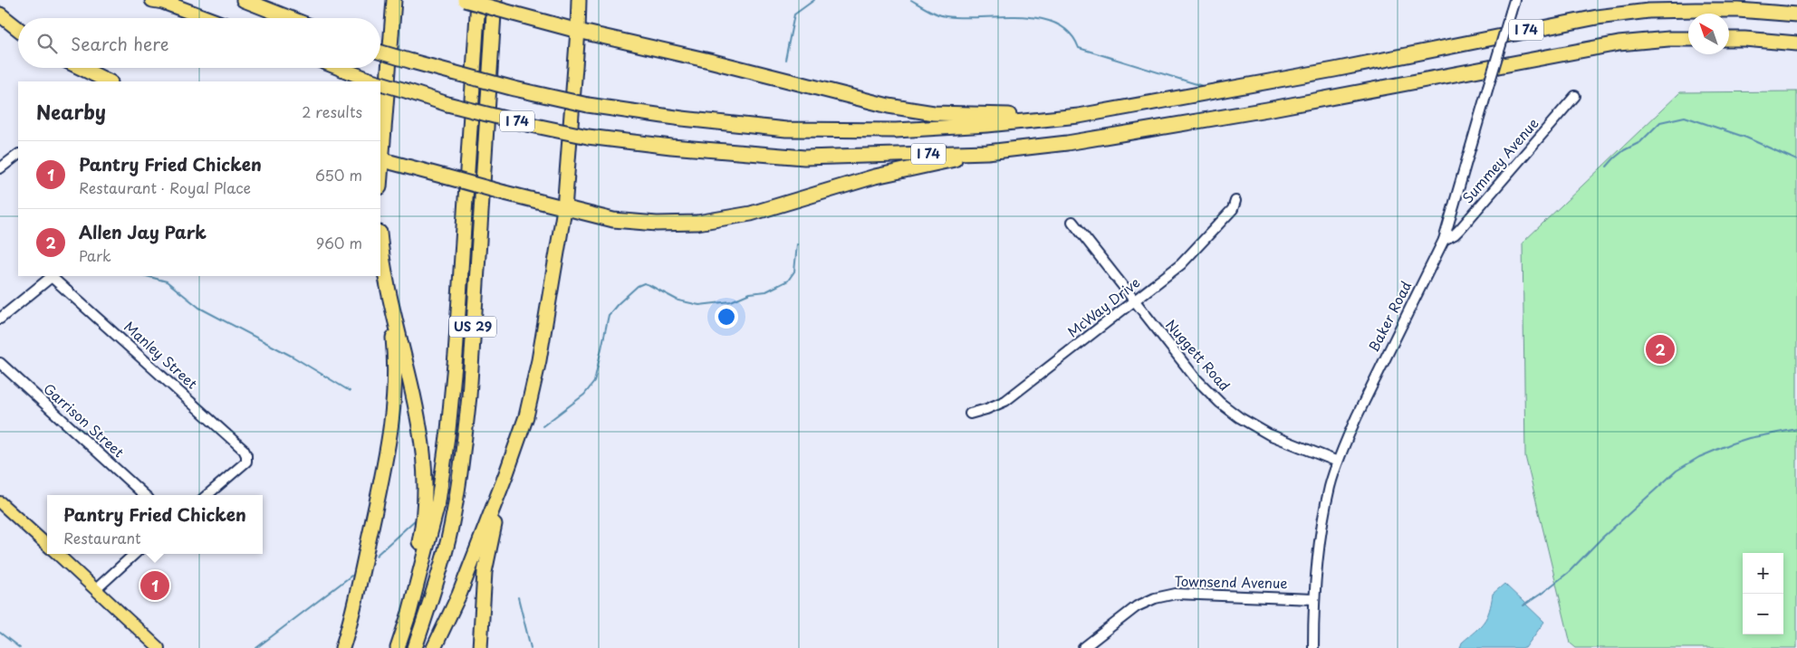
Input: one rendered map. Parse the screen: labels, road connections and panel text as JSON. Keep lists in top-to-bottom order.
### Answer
{
  "streets": {
    "highway": ["I 74", "US 29"],
    "street": [
      "Summey Avenue",
      "McWay Drive",
      "Baker Road",
      "Manley Street",
      "Nuggett Road",
      "Garrison Street",
      "Townsend Avenue"
    ]
  },
  "crossings": [
    ["Summey Avenue", "Baker Road"],
    ["McWay Drive", "Nuggett Road"],
    ["Baker Road", "Nuggett Road"],
    ["Baker Road", "Townsend Avenue"]
  ],
  "north": "top left",
  "page": {
    "search": "Search here",
    "heading": ["Nearby", "2 results"],
    "list": [
      {
        "mark": "1",
        "name": "Pantry Fried Chicken",
        "note": "Restaurant · Royal Place",
        "value": "650 m"
      },
      {
        "mark": "2",
        "name": "Allen Jay Park",
        "note": "Park",
        "value": "960 m"
      }
    ],
    "pins": ["2", "1"],
    "popup": ["Pantry Fried Chicken", "Restaurant"],
    "map_buttons": ["+", "−"]
  }
}
